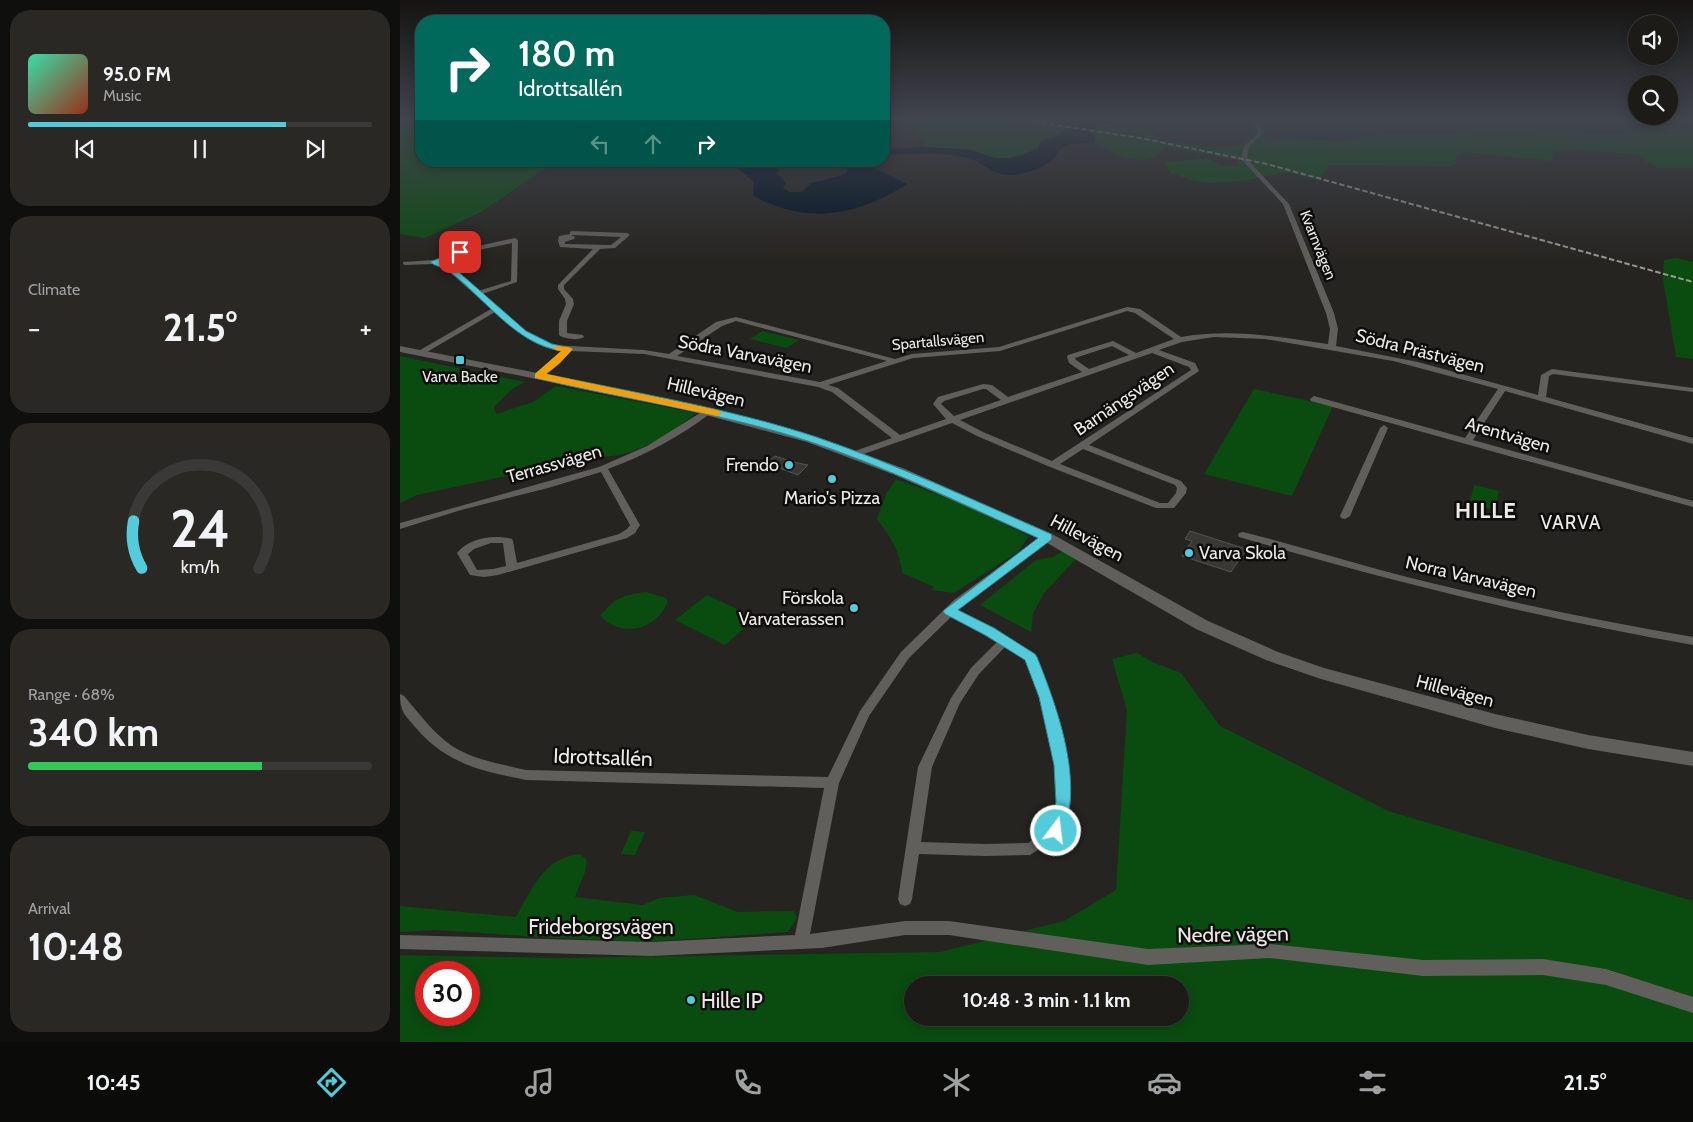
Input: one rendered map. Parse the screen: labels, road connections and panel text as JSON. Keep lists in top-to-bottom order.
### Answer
{
  "streets": {
    "street": [
      "Kvarnvägen",
      "Spartallsvägen",
      "Södra Prästvägen",
      "Södra Varvavägen",
      "Hillevägen",
      "Barnängsvägen",
      "Arentvägen",
      "Terrassvägen",
      "Norra Varvavägen",
      "Idrottsallén",
      "Frideborgsvägen",
      "Nedre vägen"
    ]
  },
  "crossings": [
    ["Kvarnvägen", "Södra Prästvägen"],
    ["Spartallsvägen", "Södra Prästvägen"],
    ["Spartallsvägen", "Södra Varvavägen"],
    ["Södra Prästvägen", "Södra Varvavägen"],
    ["Södra Prästvägen", "Hillevägen"],
    ["Södra Prästvägen", "Barnängsvägen"],
    ["Hillevägen", "Terrassvägen"],
    ["Frideborgsvägen", "Nedre vägen"]
  ],
  "districts": ["HILLE", "VARVA"],
  "places": {
    "transit": ["Varva Backe"],
    "other": [
      "Frendo",
      "Mario's Pizza",
      "Varva Skola",
      "Förskola Varvaterassen",
      "Hille IP"
    ]
  },
  "page": {
    "turn": ["180 m", "Idrottsallén"],
    "song": ["95.0 FM", "Music"],
    "tile": [
      "Climate",
      ["Range · 68%", "340 km"],
      ["Arrival", "10:48"]
    ],
    "heat": ["−", "21.5°", "+"],
    "limit": "30",
    "trip": "10:48 · 3 min · 1.1 km",
    "tabs": ["10:45", "21.5°"],
    "gauge": ["24", "km/h"]
  }
}
